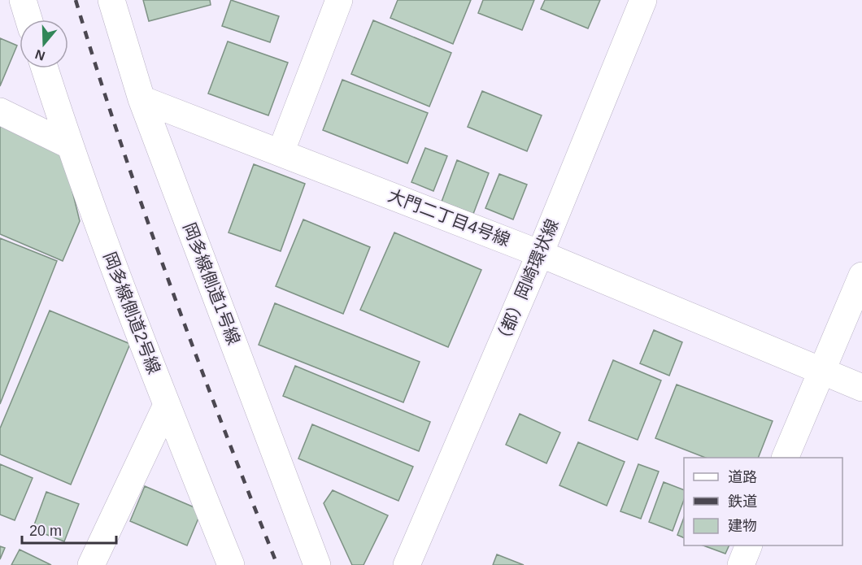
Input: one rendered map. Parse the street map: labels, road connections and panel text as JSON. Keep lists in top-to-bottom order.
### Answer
{
  "streets": {
    "street": [
      "大門二丁目4号線",
      "（都）岡崎環状線",
      "岡多線側道1号線",
      "岡多線側道2号線"
    ]
  },
  "crossings": [
    ["大門二丁目4号線", "（都）岡崎環状線"],
    ["大門二丁目4号線", "岡多線側道1号線"]
  ],
  "legend": ["道路", "鉄道", "建物"],
  "scale_bar": "20 m",
  "north": "bottom"
}
